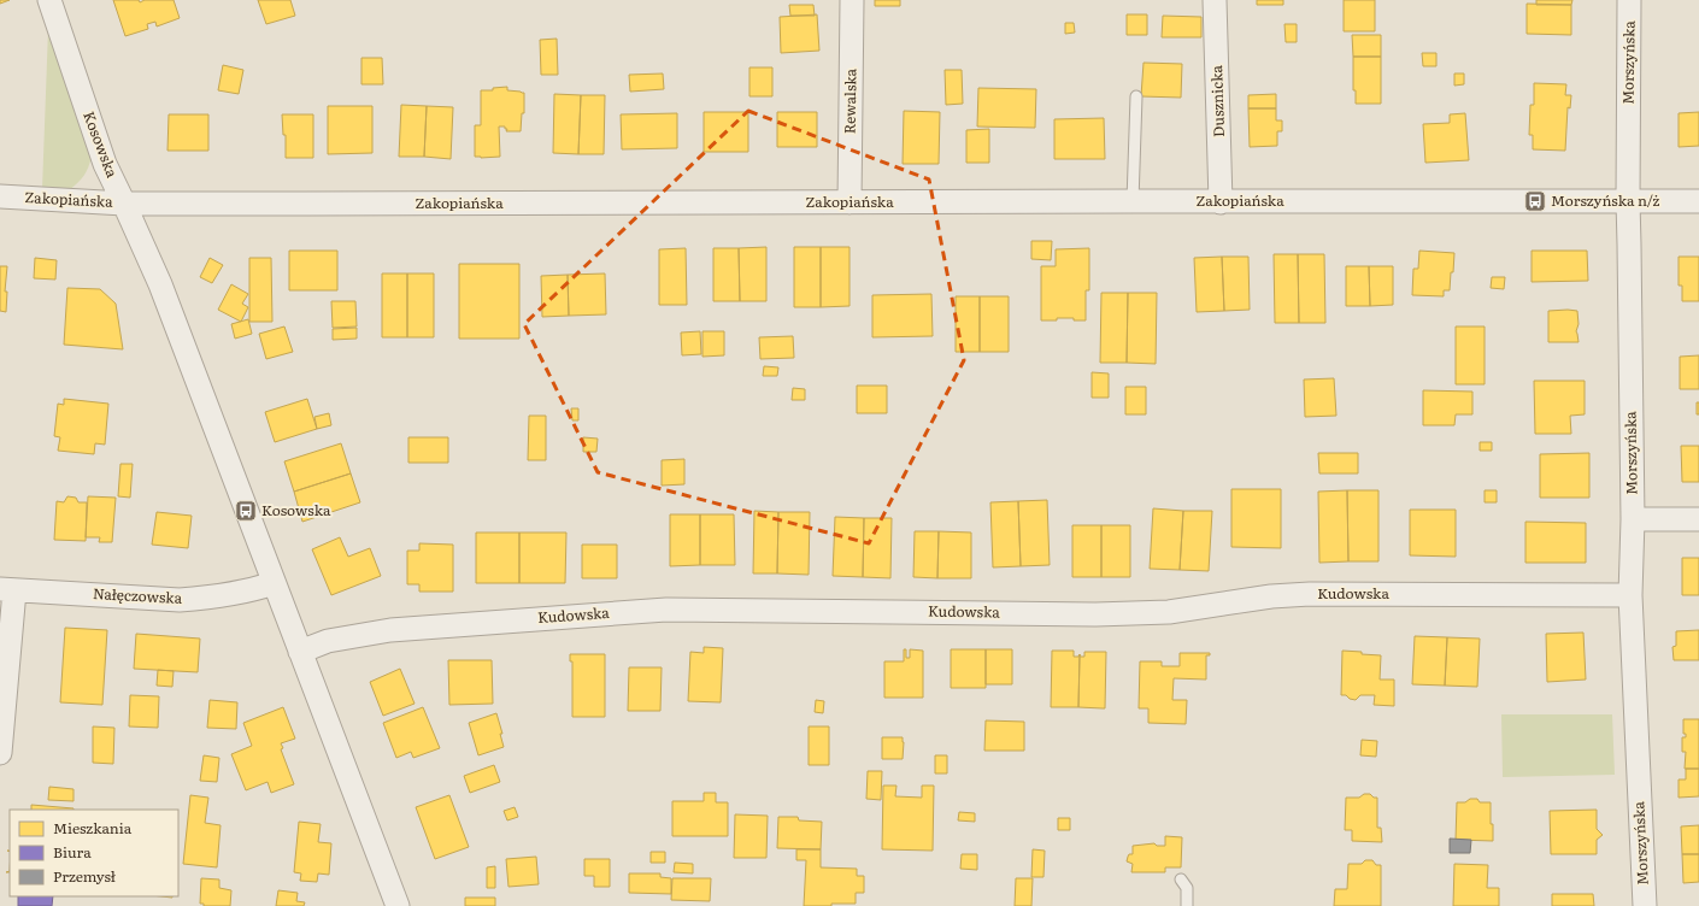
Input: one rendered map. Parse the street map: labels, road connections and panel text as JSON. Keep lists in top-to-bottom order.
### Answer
{
  "streets": {
    "street": [
      "Morszyńska",
      "Rewalska",
      "Dusznicka",
      "Kosowska",
      "Zakopiańska",
      "Kudowska",
      "Nałęczowska"
    ]
  },
  "crossings": [
    ["Morszyńska", "Zakopiańska"],
    ["Morszyńska", "Kudowska"],
    ["Rewalska", "Zakopiańska"],
    ["Dusznicka", "Zakopiańska"],
    ["Kosowska", "Zakopiańska"],
    ["Kosowska", "Kudowska"],
    ["Kosowska", "Nałęczowska"]
  ],
  "places": {
    "bus stop": ["Morszyńska n/ż", "Kosowska"]
  },
  "legend": ["Mieszkania", "Biura", "Przemysł"]
}
